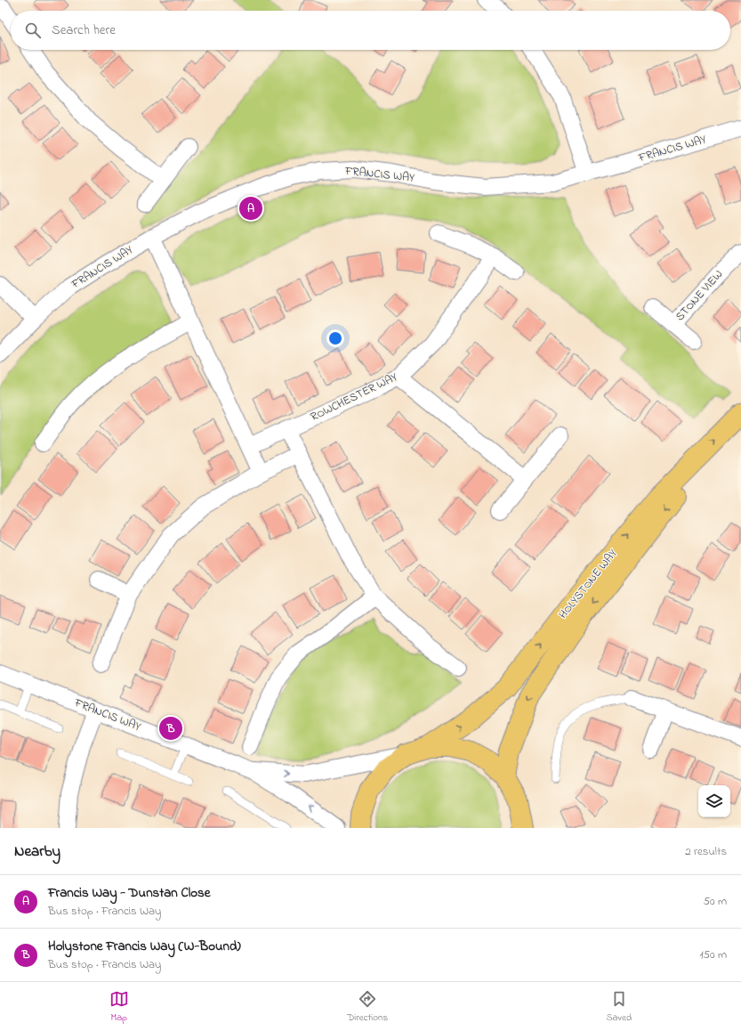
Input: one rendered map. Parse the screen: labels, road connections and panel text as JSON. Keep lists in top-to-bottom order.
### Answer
{
  "streets": {
    "main road": ["HOLYSTONE WAY"],
    "street": ["FRANCIS WAY", "STONE VIEW", "ROWCHESTER WAY"]
  },
  "crossings": [
    ["FRANCIS WAY", "HOLYSTONE WAY"]
  ],
  "page": {
    "search": "Search here",
    "pins": ["A", "B"],
    "heading": ["Nearby", "2 results"],
    "list": [
      {
        "mark": "A",
        "name": "Francis Way - Dunstan Close",
        "note": "Bus stop · Francis Way",
        "value": "50 m"
      },
      {
        "mark": "B",
        "name": "Holystone Francis Way (W-Bound)",
        "note": "Bus stop · Francis Way",
        "value": "150 m"
      }
    ],
    "nav": ["Map", "Directions", "Saved"]
  }
}
